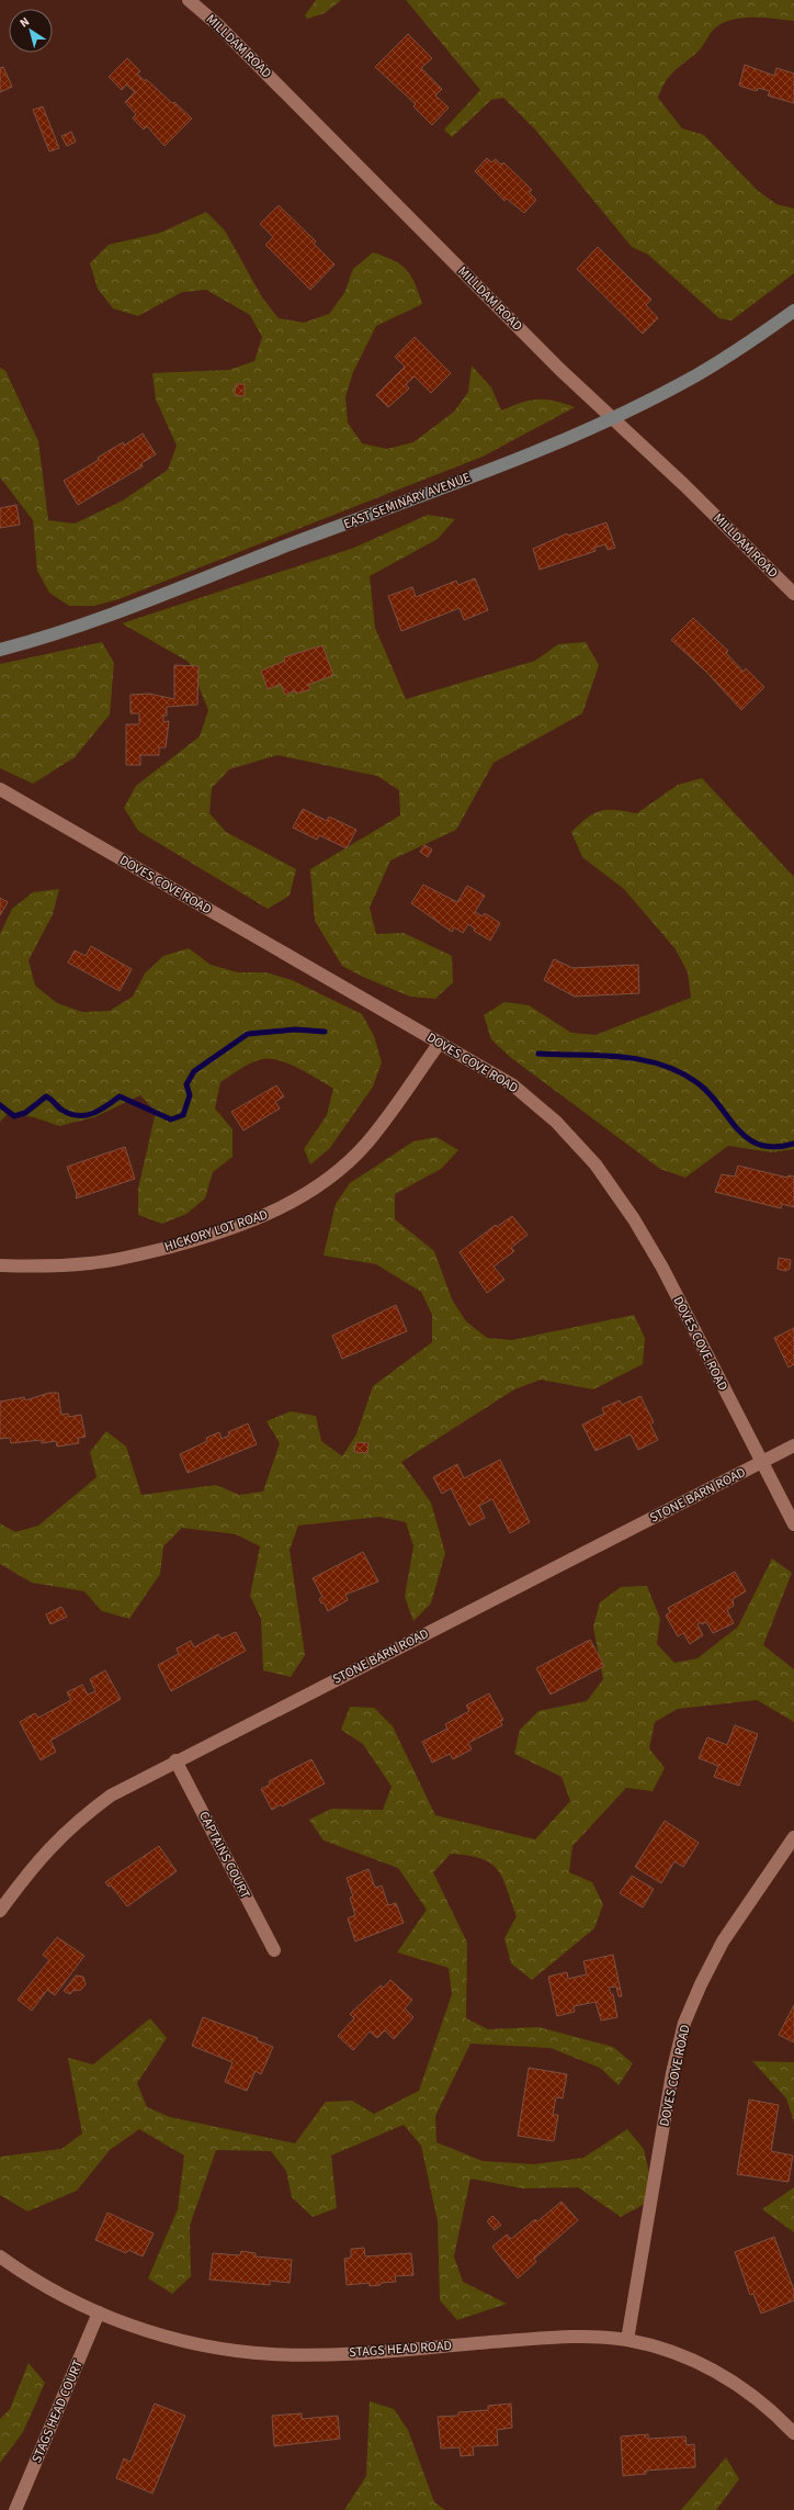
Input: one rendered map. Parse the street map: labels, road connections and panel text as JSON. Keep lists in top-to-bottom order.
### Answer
{
  "streets": {
    "street": [
      "MILLDAM ROAD",
      "EAST SEMINARY AVENUE",
      "DOVES COVE ROAD",
      "HICKORY LOT ROAD",
      "STONE BARN ROAD",
      "CAPTAINS COURT",
      "STAGS HEAD ROAD",
      "STAGS HEAD COURT"
    ]
  },
  "crossings": [
    ["MILLDAM ROAD", "EAST SEMINARY AVENUE"],
    ["DOVES COVE ROAD", "HICKORY LOT ROAD"],
    ["DOVES COVE ROAD", "STONE BARN ROAD"],
    ["DOVES COVE ROAD", "STAGS HEAD ROAD"],
    ["STONE BARN ROAD", "CAPTAINS COURT"],
    ["STAGS HEAD ROAD", "STAGS HEAD COURT"]
  ],
  "north": "top left"
}
